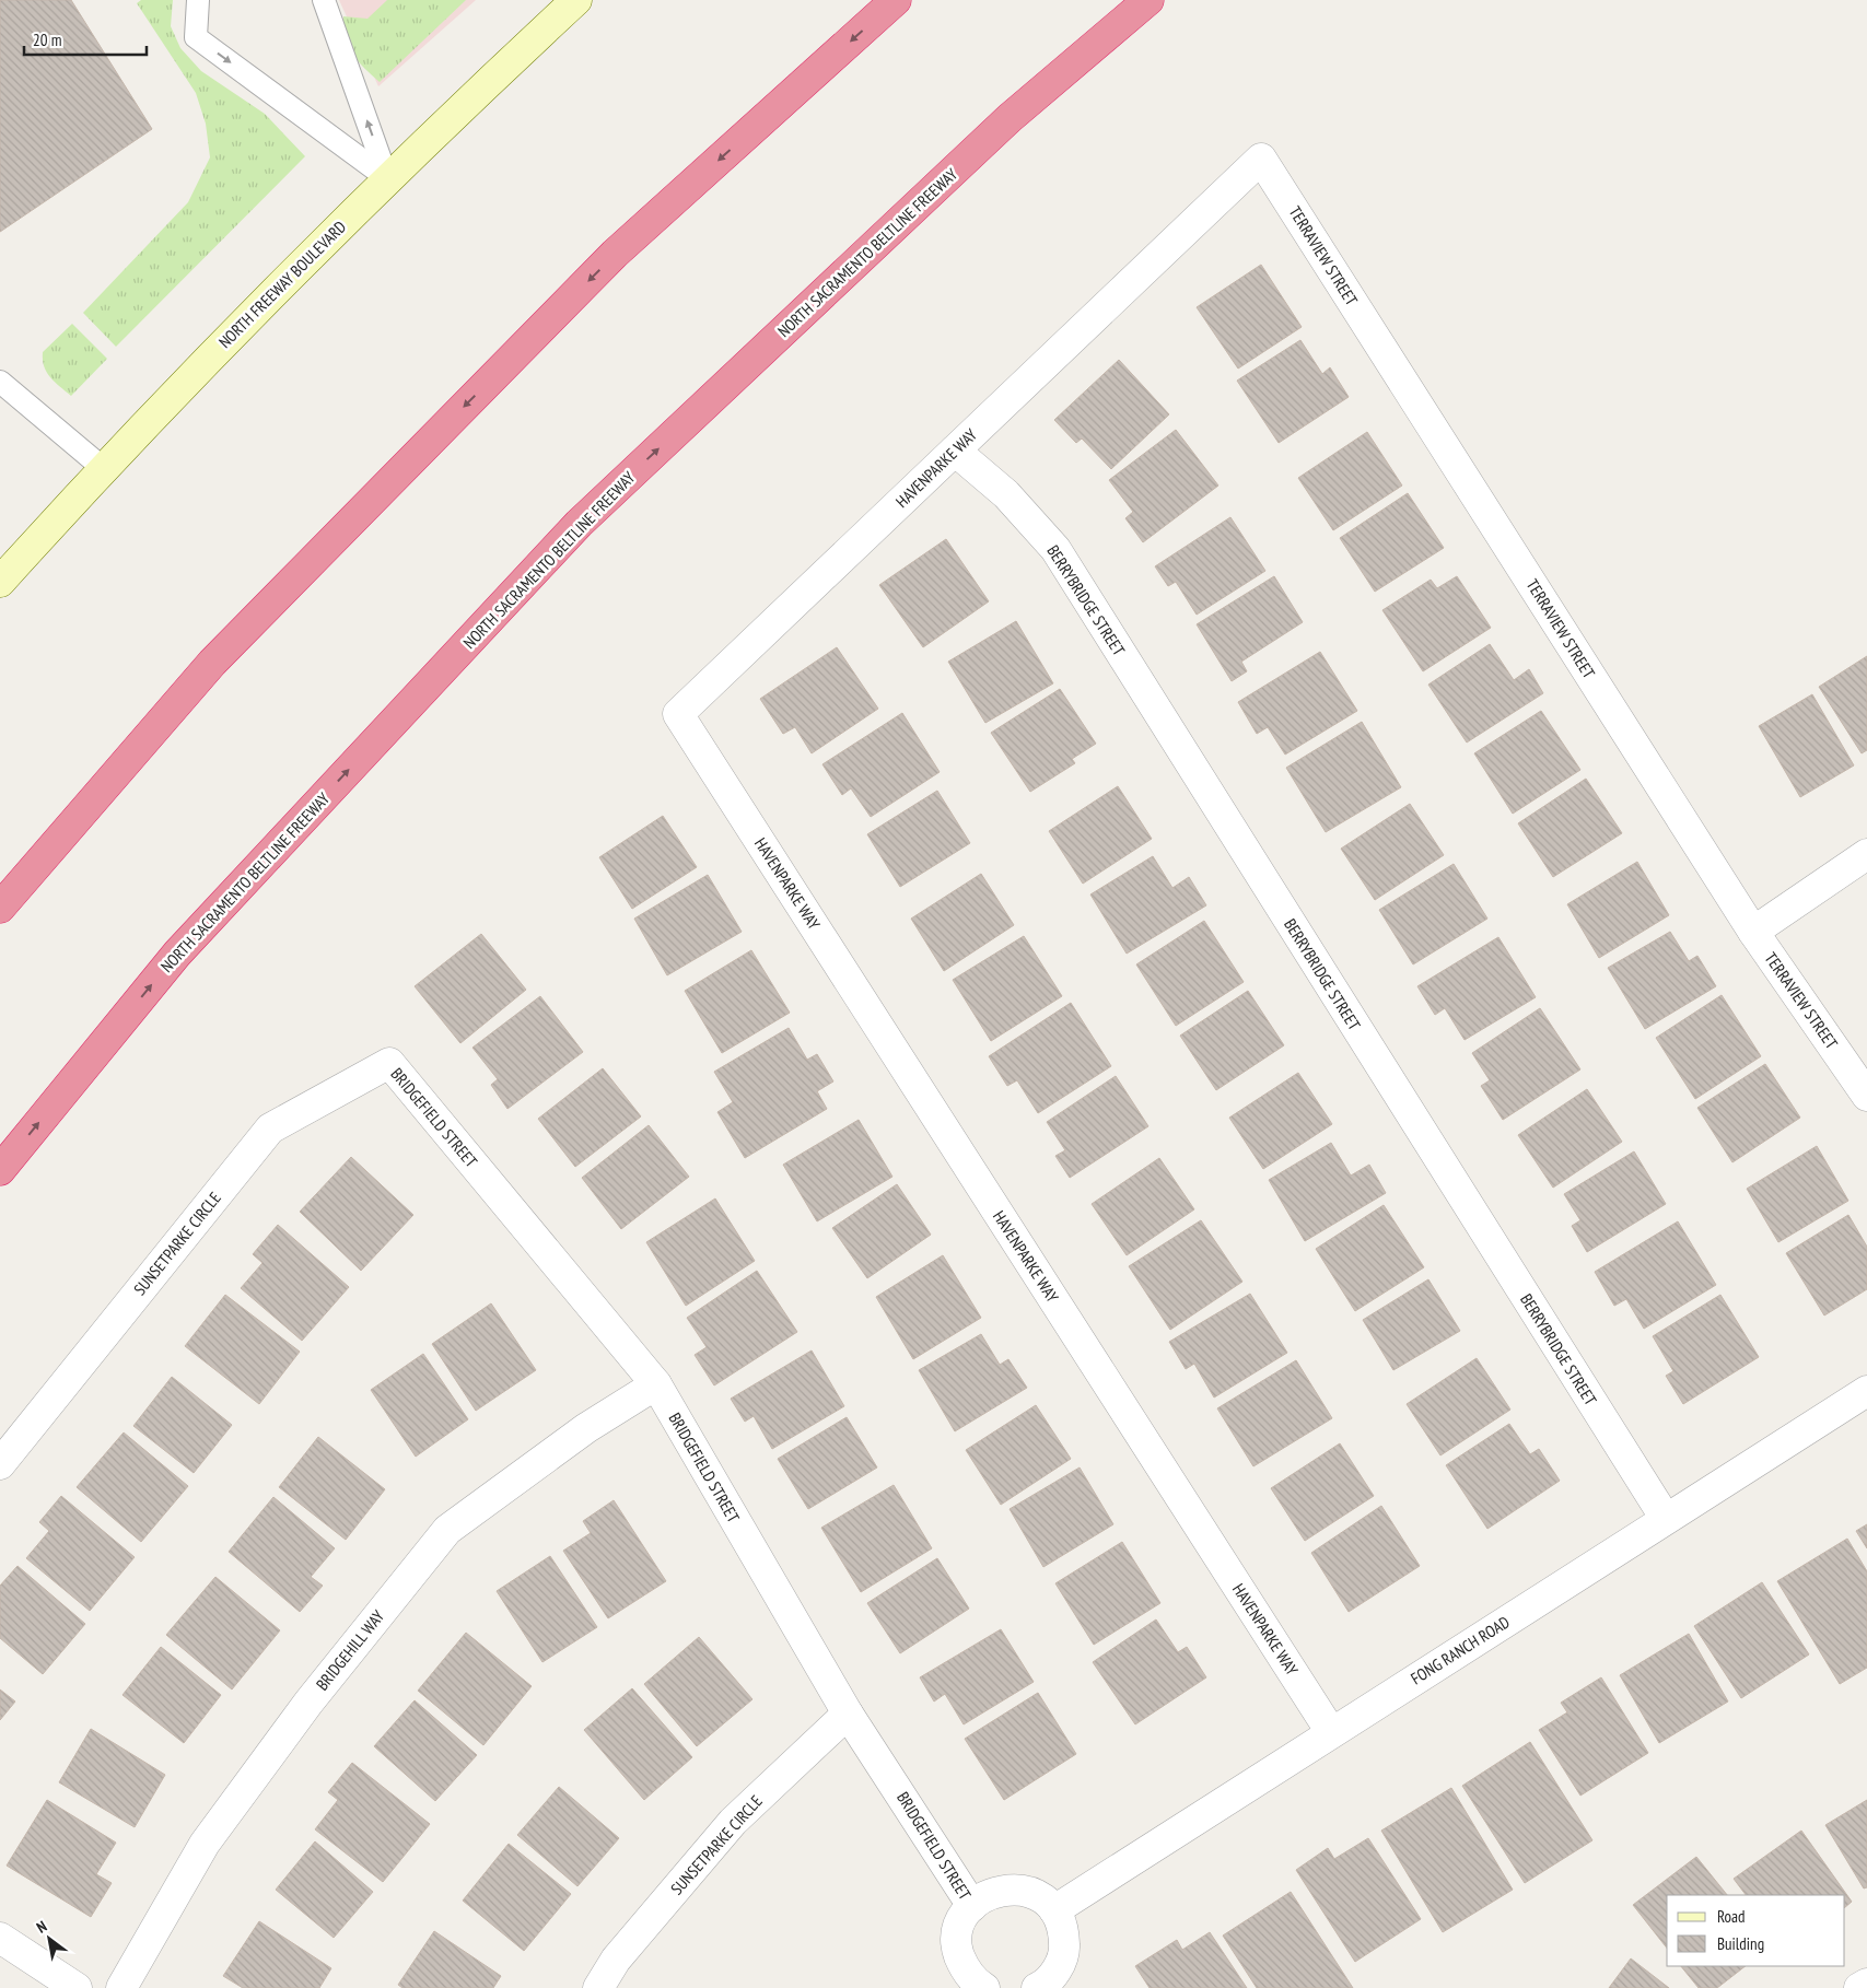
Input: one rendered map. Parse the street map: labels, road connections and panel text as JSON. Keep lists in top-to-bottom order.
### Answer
{
  "streets": {
    "highway": ["NORTH SACRAMENTO BELTLINE FREEWAY"],
    "street": [
      "TERRAVIEW STREET",
      "NORTH FREEWAY BOULEVARD",
      "HAVENPARKE WAY",
      "BERRYBRIDGE STREET",
      "BRIDGEFIELD STREET",
      "SUNSETPARKE CIRCLE",
      "BRIDGEHILL WAY",
      "FONG RANCH ROAD"
    ]
  },
  "crossings": [
    ["TERRAVIEW STREET", "HAVENPARKE WAY"],
    ["HAVENPARKE WAY", "BERRYBRIDGE STREET"],
    ["HAVENPARKE WAY", "FONG RANCH ROAD"],
    ["BERRYBRIDGE STREET", "FONG RANCH ROAD"],
    ["BRIDGEFIELD STREET", "SUNSETPARKE CIRCLE"],
    ["BRIDGEFIELD STREET", "BRIDGEHILL WAY"]
  ],
  "legend": ["Road", "Building"],
  "scale_bar": "20 m",
  "north": "top left"
}
